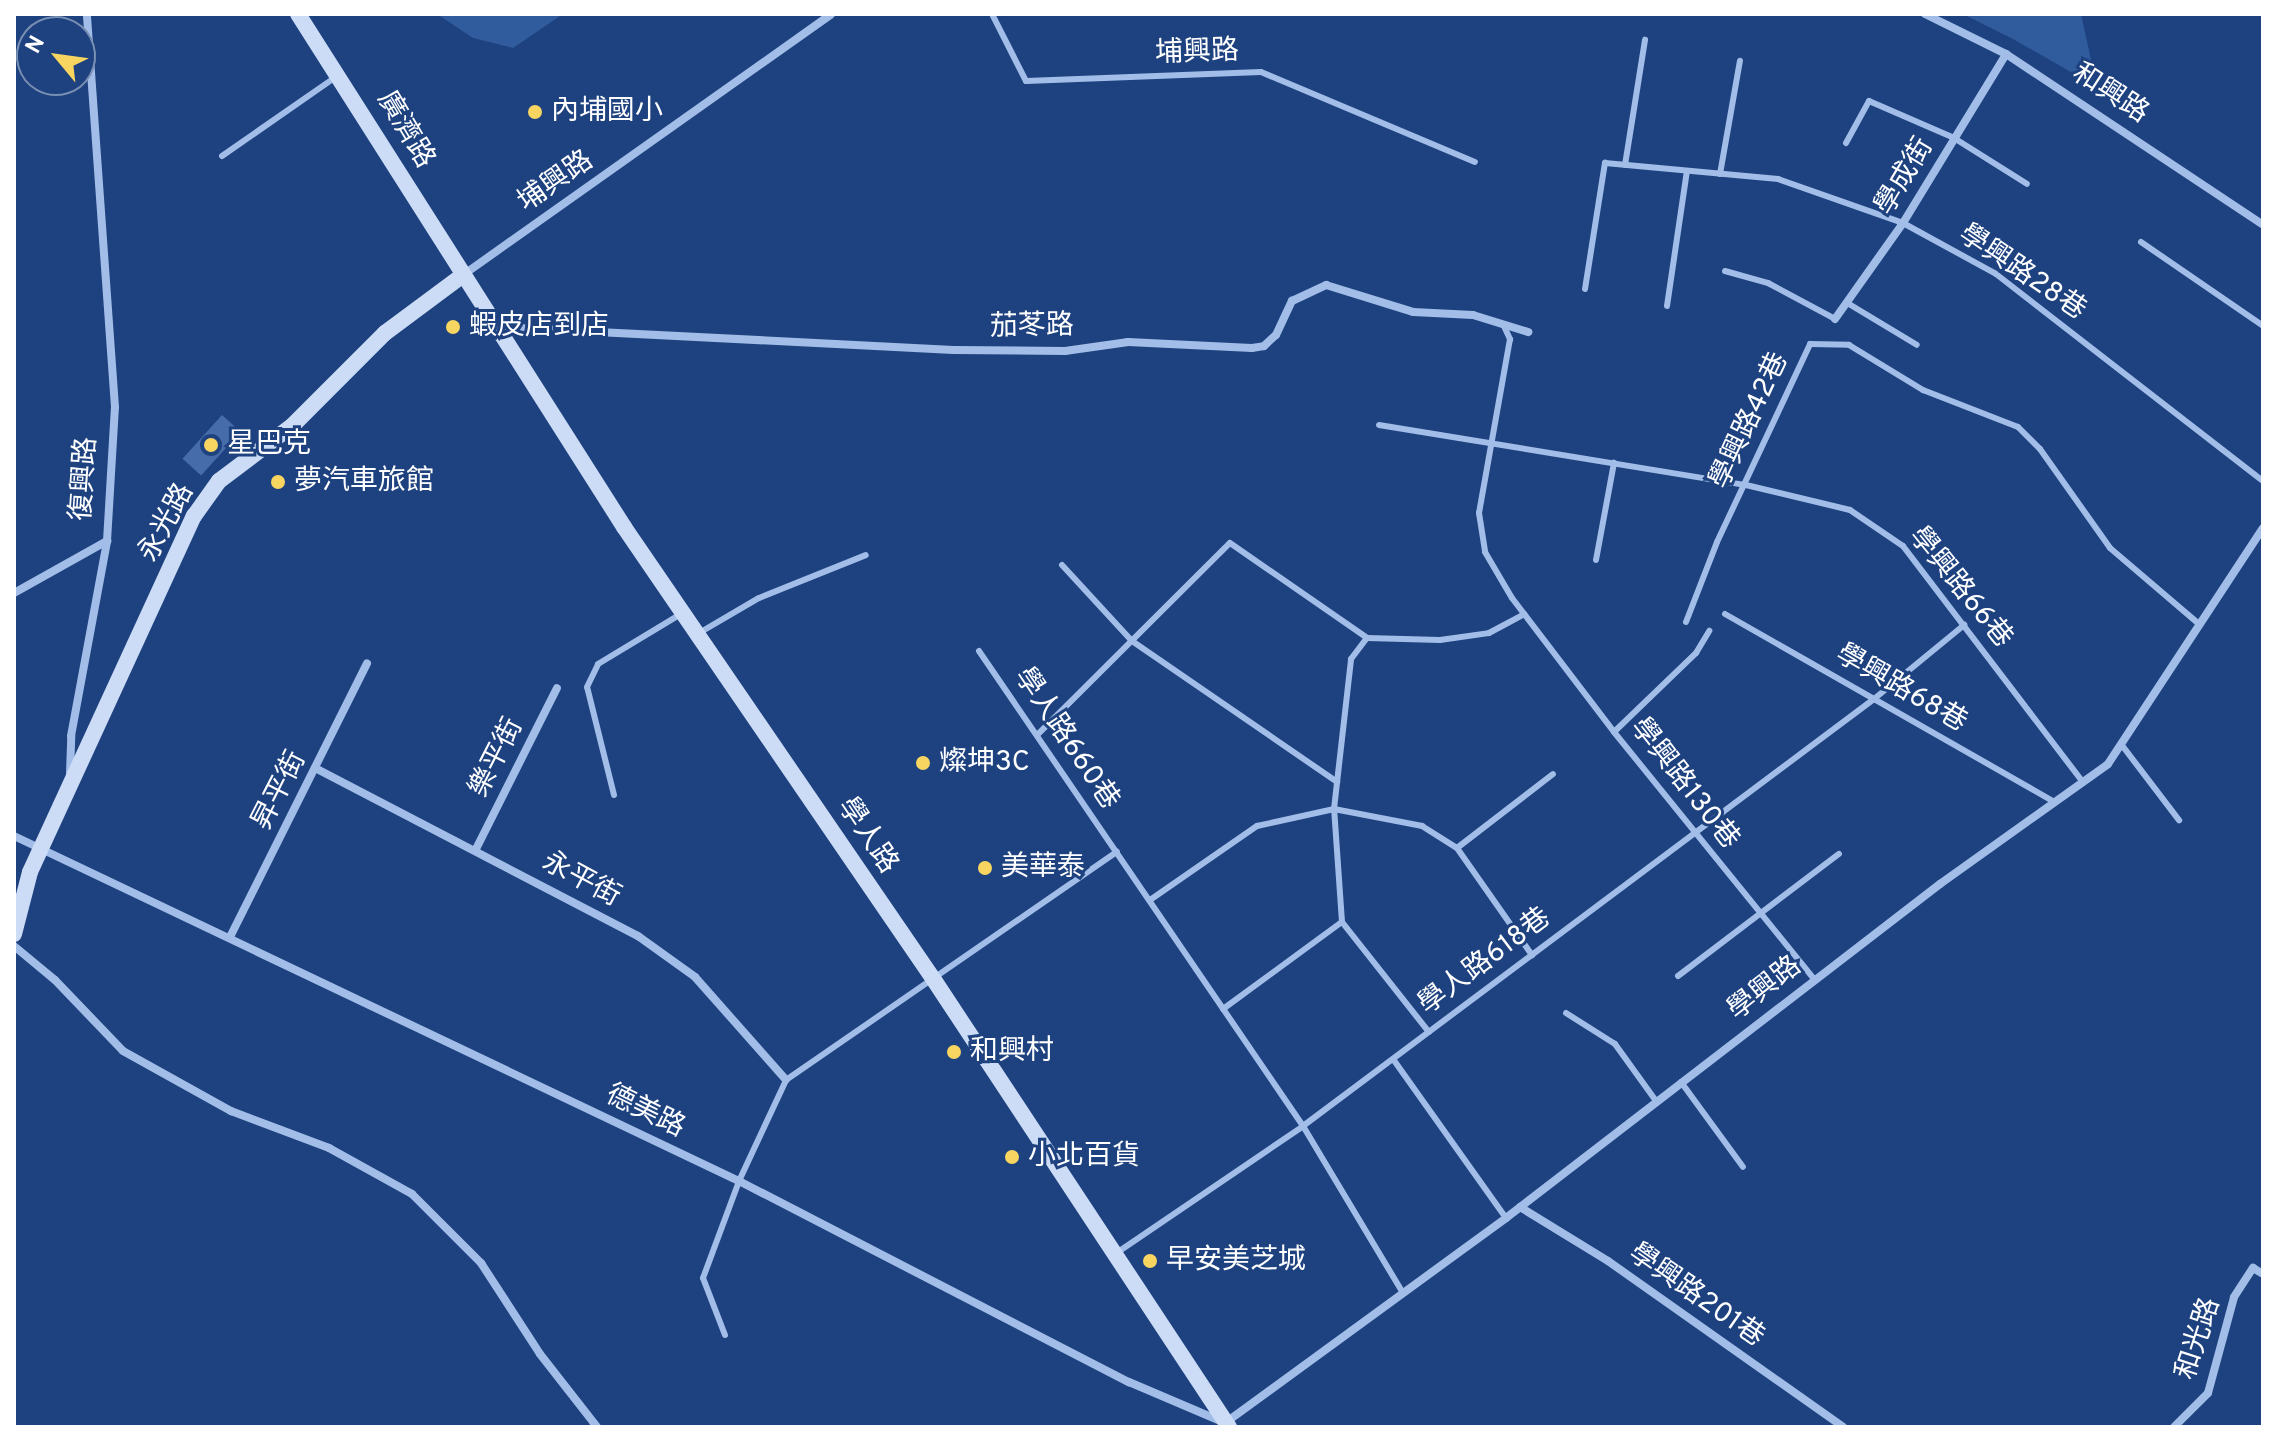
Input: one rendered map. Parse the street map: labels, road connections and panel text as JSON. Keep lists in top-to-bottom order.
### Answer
{
  "streets": {
    "main road": [
      "廣濟路",
      "復興路",
      "永光路",
      "學人路"
    ],
    "street": [
      "埔興路",
      "和興路",
      "學成街",
      "茄苳路",
      "樂平街",
      "昇平街",
      "永平街",
      "學興路",
      "德美路",
      "學興路201巷",
      "和光路"
    ],
    "lane": [
      "學興路28巷",
      "學興路42巷",
      "學興路66巷",
      "學興路68巷",
      "學人路660巷",
      "學興路130巷",
      "學人路618巷"
    ]
  },
  "crossings": [
    ["埔興路", "廣濟路"],
    ["埔興路", "永光路"],
    ["埔興路", "學人路"],
    ["和興路", "學成街"],
    ["廣濟路", "永光路"],
    ["廣濟路", "學人路"],
    ["學成街", "學興路28巷"],
    ["茄苳路", "學興路130巷"],
    ["茄苳路", "學人路"],
    ["學興路42巷", "學興路66巷"],
    ["學興路42巷", "學興路"],
    ["復興路", "永光路"],
    ["復興路", "德美路"],
    ["永光路", "學人路"],
    ["學興路66巷", "學興路130巷"],
    ["學興路66巷", "學人路618巷"],
    ["學興路66巷", "學興路"],
    ["學興路68巷", "學人路618巷"],
    ["學興路68巷", "學興路"],
    ["學人路660巷", "學人路"],
    ["學人路660巷", "永平街"],
    ["學人路660巷", "學人路618巷"],
    ["樂平街", "永平街"],
    ["學興路130巷", "學人路618巷"],
    ["學興路130巷", "學興路"],
    ["昇平街", "永平街"],
    ["昇平街", "德美路"],
    ["學人路", "學人路618巷"],
    ["學人路", "學興路"],
    ["學人路", "德美路"],
    ["學興路", "德美路"],
    ["學興路", "學興路201巷"]
  ],
  "places": [
    "內埔國小",
    "蝦皮店到店",
    "星巴克",
    "夢汽車旅館",
    "燦坤3C",
    "美華泰",
    "和興村",
    "小北百貨",
    "早安美芝城"
  ],
  "north": "top left"
}
